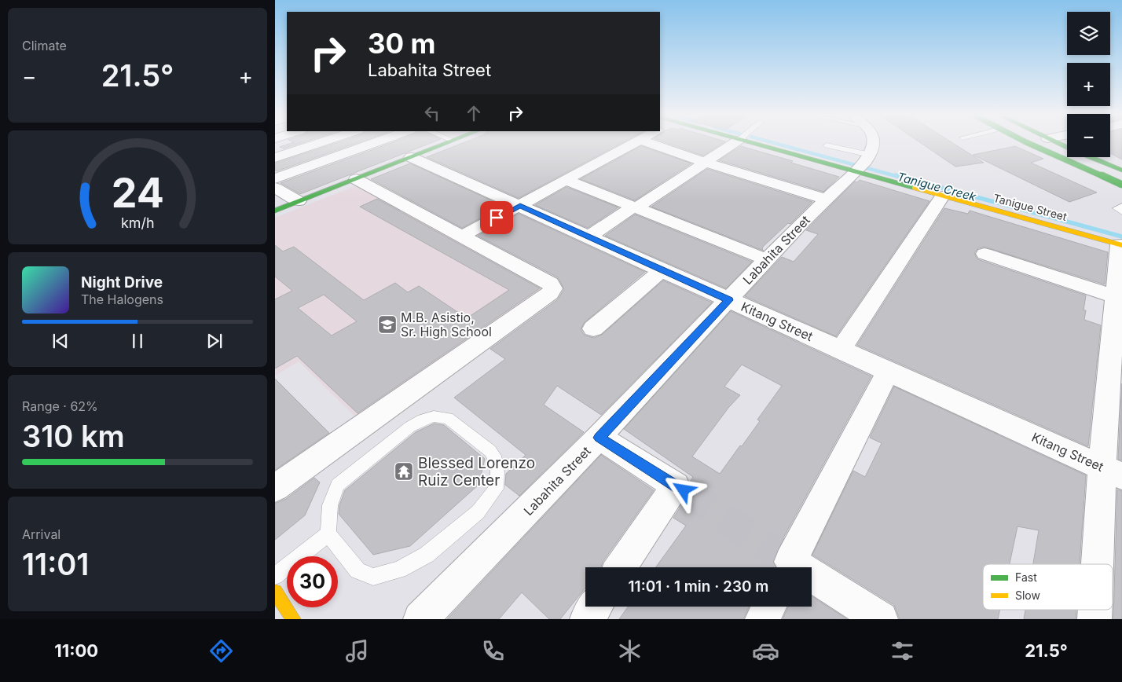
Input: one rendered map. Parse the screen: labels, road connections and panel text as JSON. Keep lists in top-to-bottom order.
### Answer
{
  "streets": {
    "main road": ["Tanigue Street"],
    "street": ["Labahita Street", "Kitang Street"]
  },
  "crossings": [
    ["Tanigue Street", "Labahita Street"],
    ["Labahita Street", "Kitang Street"]
  ],
  "water": ["Tanigue Creek"],
  "places": {
    "school or university": ["M.B. Asistio, Sr. High School"],
    "temple": ["Blessed Lorenzo Ruiz Center"]
  },
  "legend": ["Fast", "Slow"],
  "page": {
    "tile": [
      "Climate",
      ["Range · 62%", "310 km"],
      ["Arrival", "11:01"]
    ],
    "map_buttons": ["+", "−"],
    "turn": ["30 m", "Labahita Street"],
    "heat": ["−", "21.5°", "+"],
    "song": ["Night Drive", "The Halogens"],
    "limit": "30",
    "trip": "11:01 · 1 min · 230 m",
    "tabs": ["11:00", "21.5°"],
    "gauge": ["24", "km/h"]
  }
}
